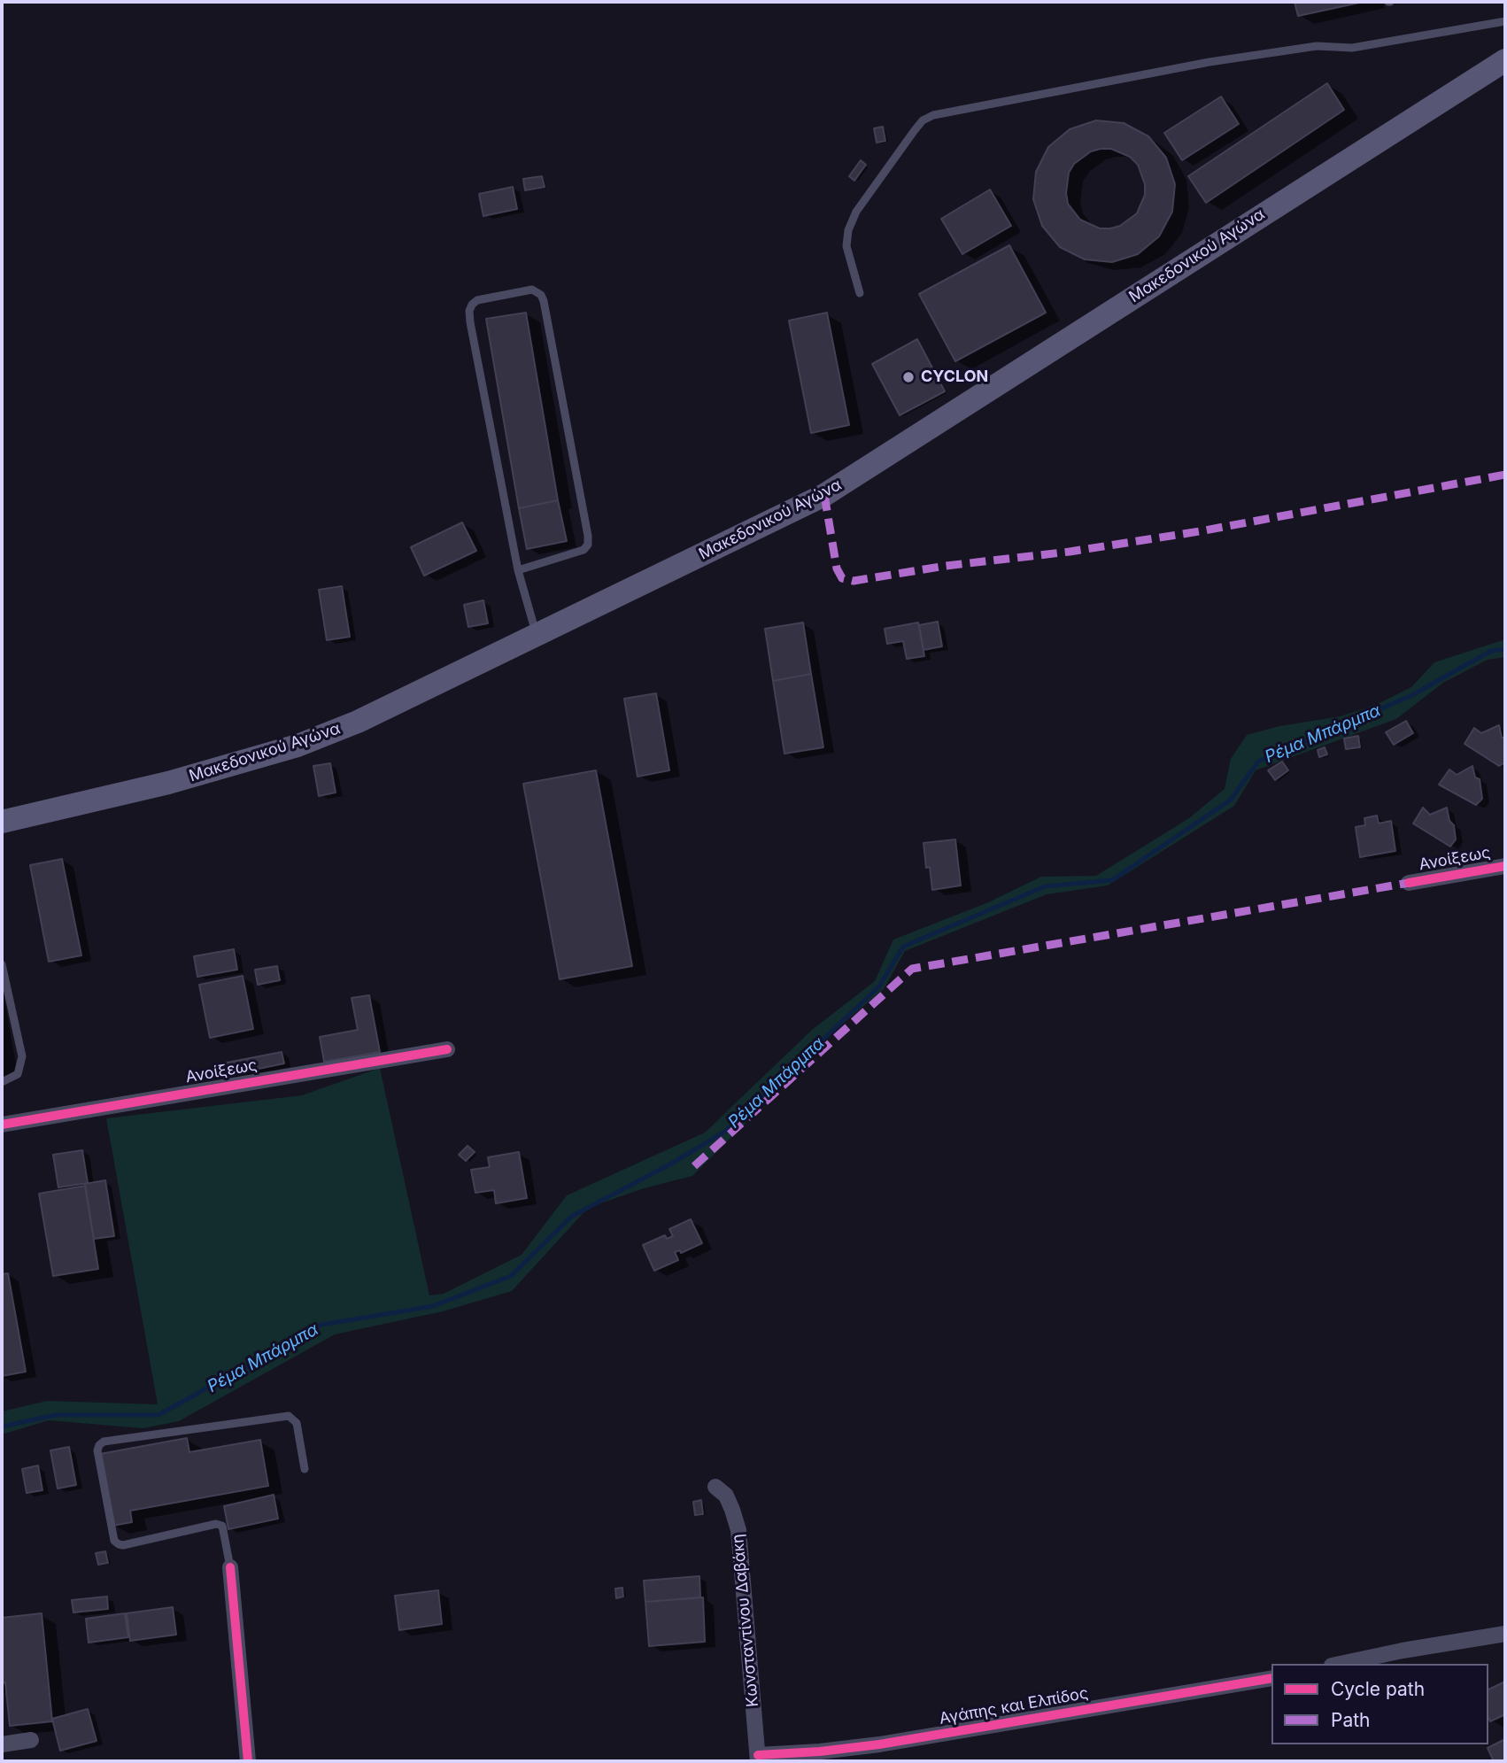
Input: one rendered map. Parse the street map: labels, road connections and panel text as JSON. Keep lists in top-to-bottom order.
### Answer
{
  "streets": {
    "main road": ["Μακεδονικού Αγώνα"],
    "street": ["Ανοίξεως", "Κωνσταντίνου Δαβάκη", "Αγάπης και Ελπίδος"]
  },
  "crossings": [
    ["Κωνσταντίνου Δαβάκη", "Αγάπης και Ελπίδος"]
  ],
  "water": ["Ρέμα Μπάρμπα"],
  "places": ["CYCLON"],
  "legend": ["Cycle path", "Path"]
}
